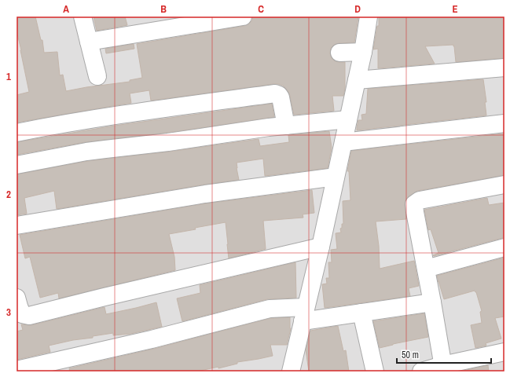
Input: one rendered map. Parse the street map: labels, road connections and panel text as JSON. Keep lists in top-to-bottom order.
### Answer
{
  "scale_bar": "50 m",
  "grid": {
    "columns": [
      "A",
      "B",
      "C",
      "D",
      "E"
    ],
    "rows": ["1", "2", "3"]
  }
}
